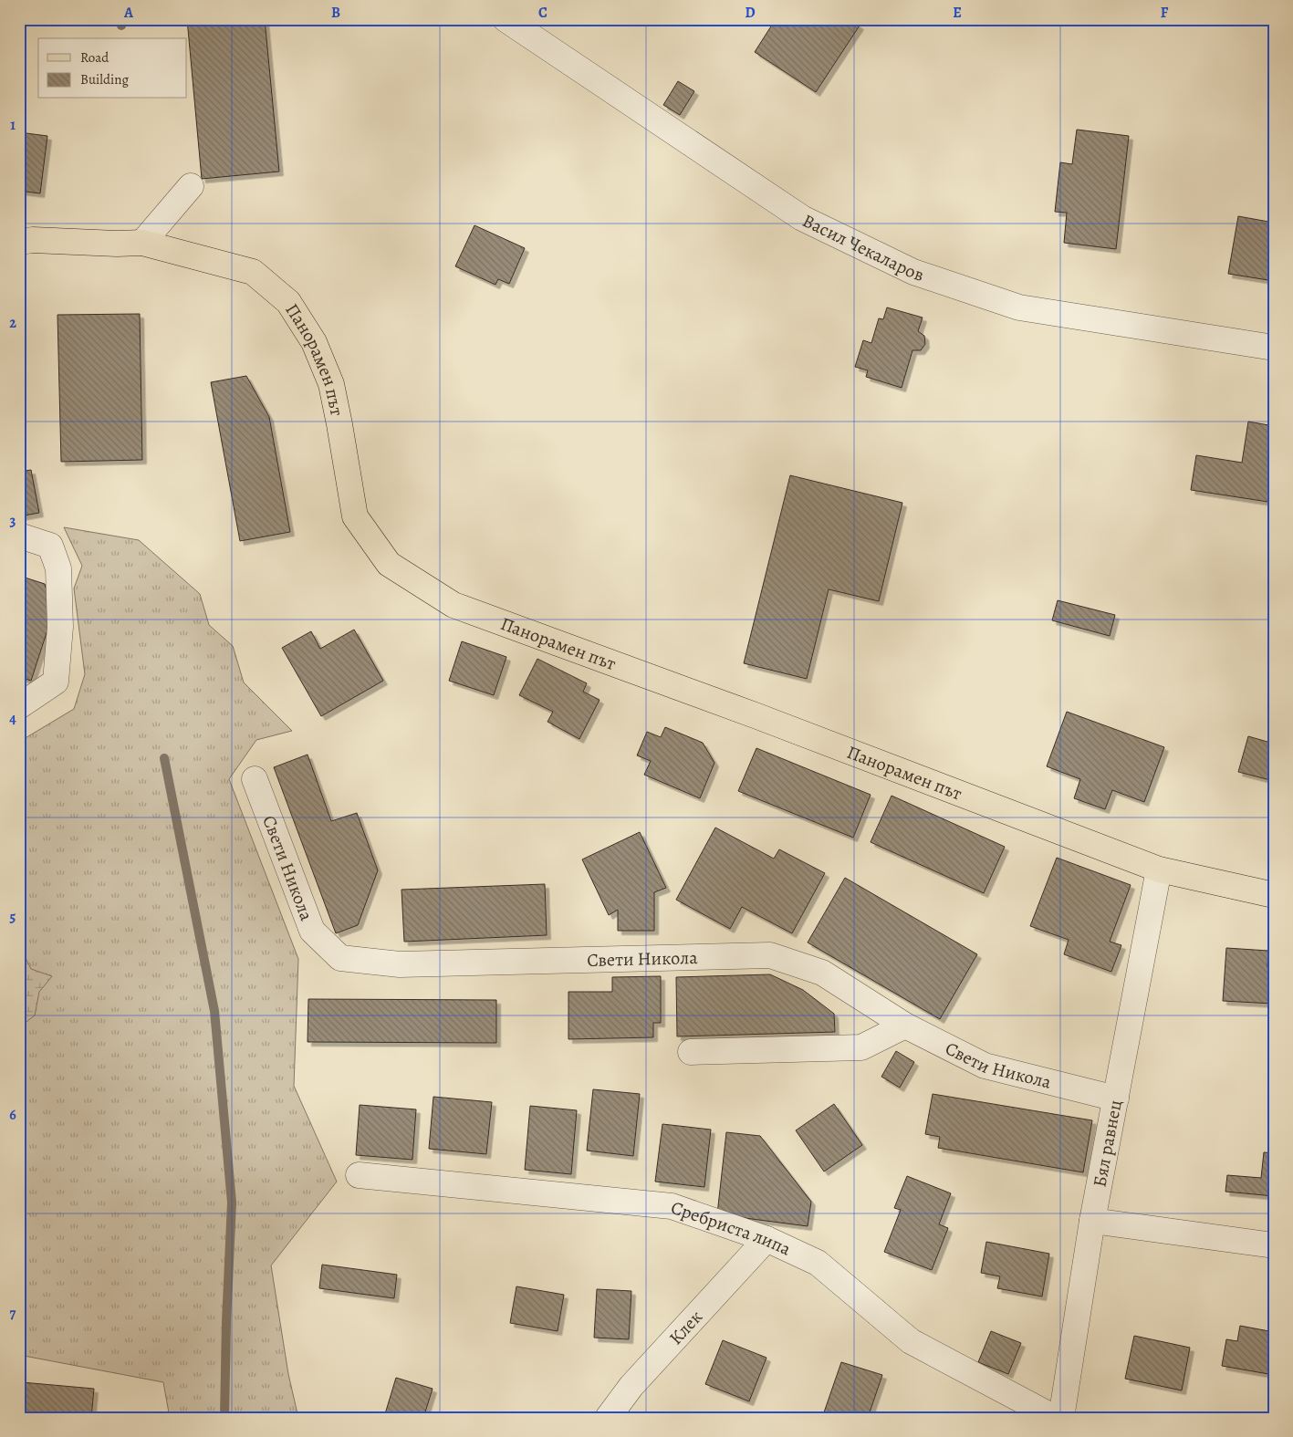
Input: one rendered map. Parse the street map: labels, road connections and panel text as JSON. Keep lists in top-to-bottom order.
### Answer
{
  "streets": {
    "main road": ["Панорамен път"],
    "street": [
      "Васил Чекаларов",
      "Свети Никола",
      "Бял равнец",
      "Сребриста липа",
      "Клек"
    ]
  },
  "crossings": [
    ["Панорамен път", "Бял равнец"],
    ["Свети Никола", "Бял равнец"],
    ["Сребриста липа", "Клек"]
  ],
  "legend": ["Road", "Building"],
  "grid": {
    "columns": [
      "A",
      "B",
      "C",
      "D",
      "E",
      "F"
    ],
    "rows": [
      "1",
      "2",
      "3",
      "4",
      "5",
      "6",
      "7"
    ]
  }
}
